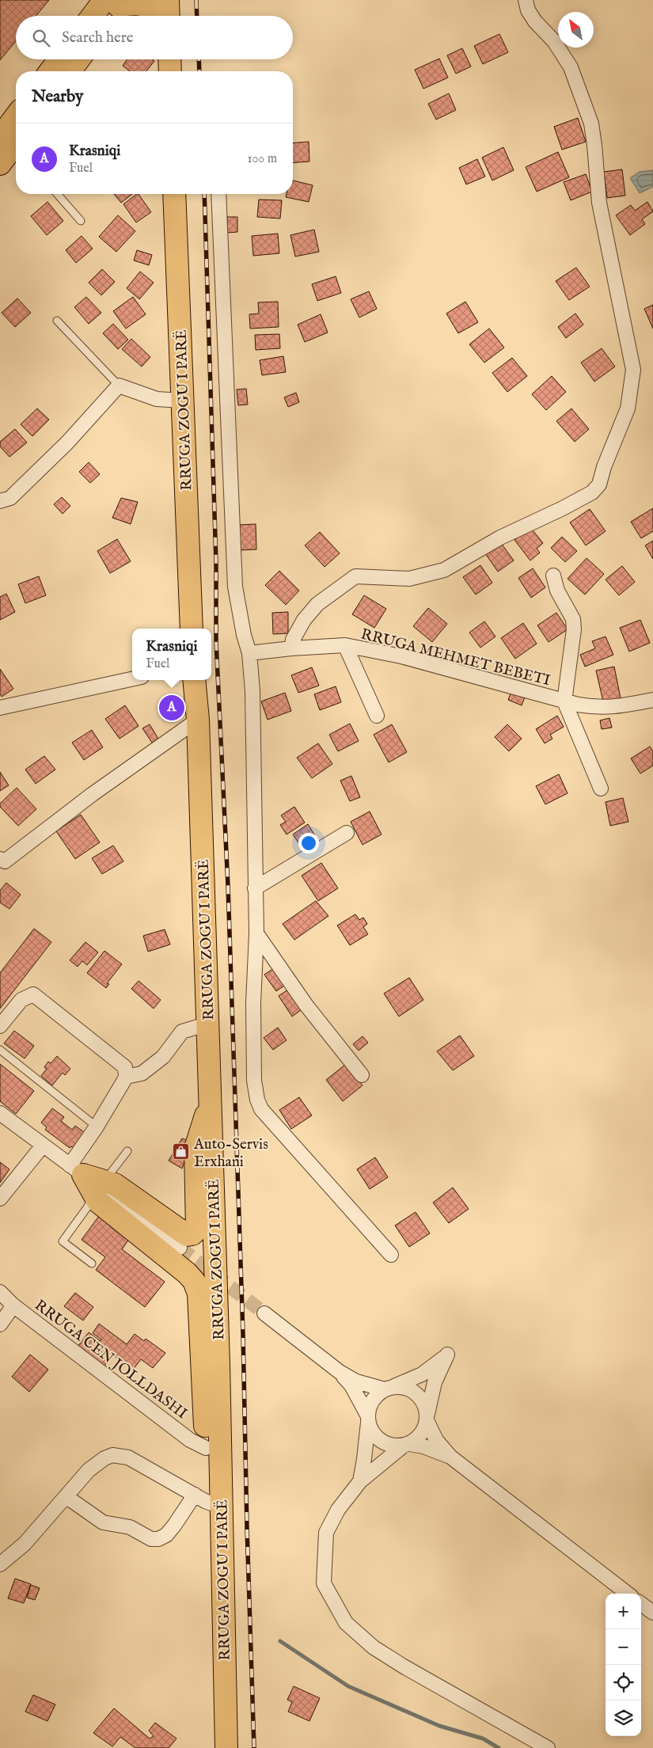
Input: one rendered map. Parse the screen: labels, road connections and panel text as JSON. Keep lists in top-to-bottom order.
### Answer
{
  "streets": {
    "main road": ["RRUGA ZOGU I PARË"],
    "street": ["RRUGA MEHMET BEBETI", "RRUGA CEN JOLLDASHI"]
  },
  "places": {
    "shop": ["Auto-Servis Erxhani"]
  },
  "north": "top left",
  "page": {
    "search": "Search here",
    "heading": "Nearby",
    "list": [
      {
        "mark": "A",
        "name": "Krasniqi",
        "note": "Fuel",
        "value": "100 m"
      }
    ],
    "popup": ["Krasniqi", "Fuel"],
    "pins": "A",
    "map_buttons": ["+", "−"]
  }
}
